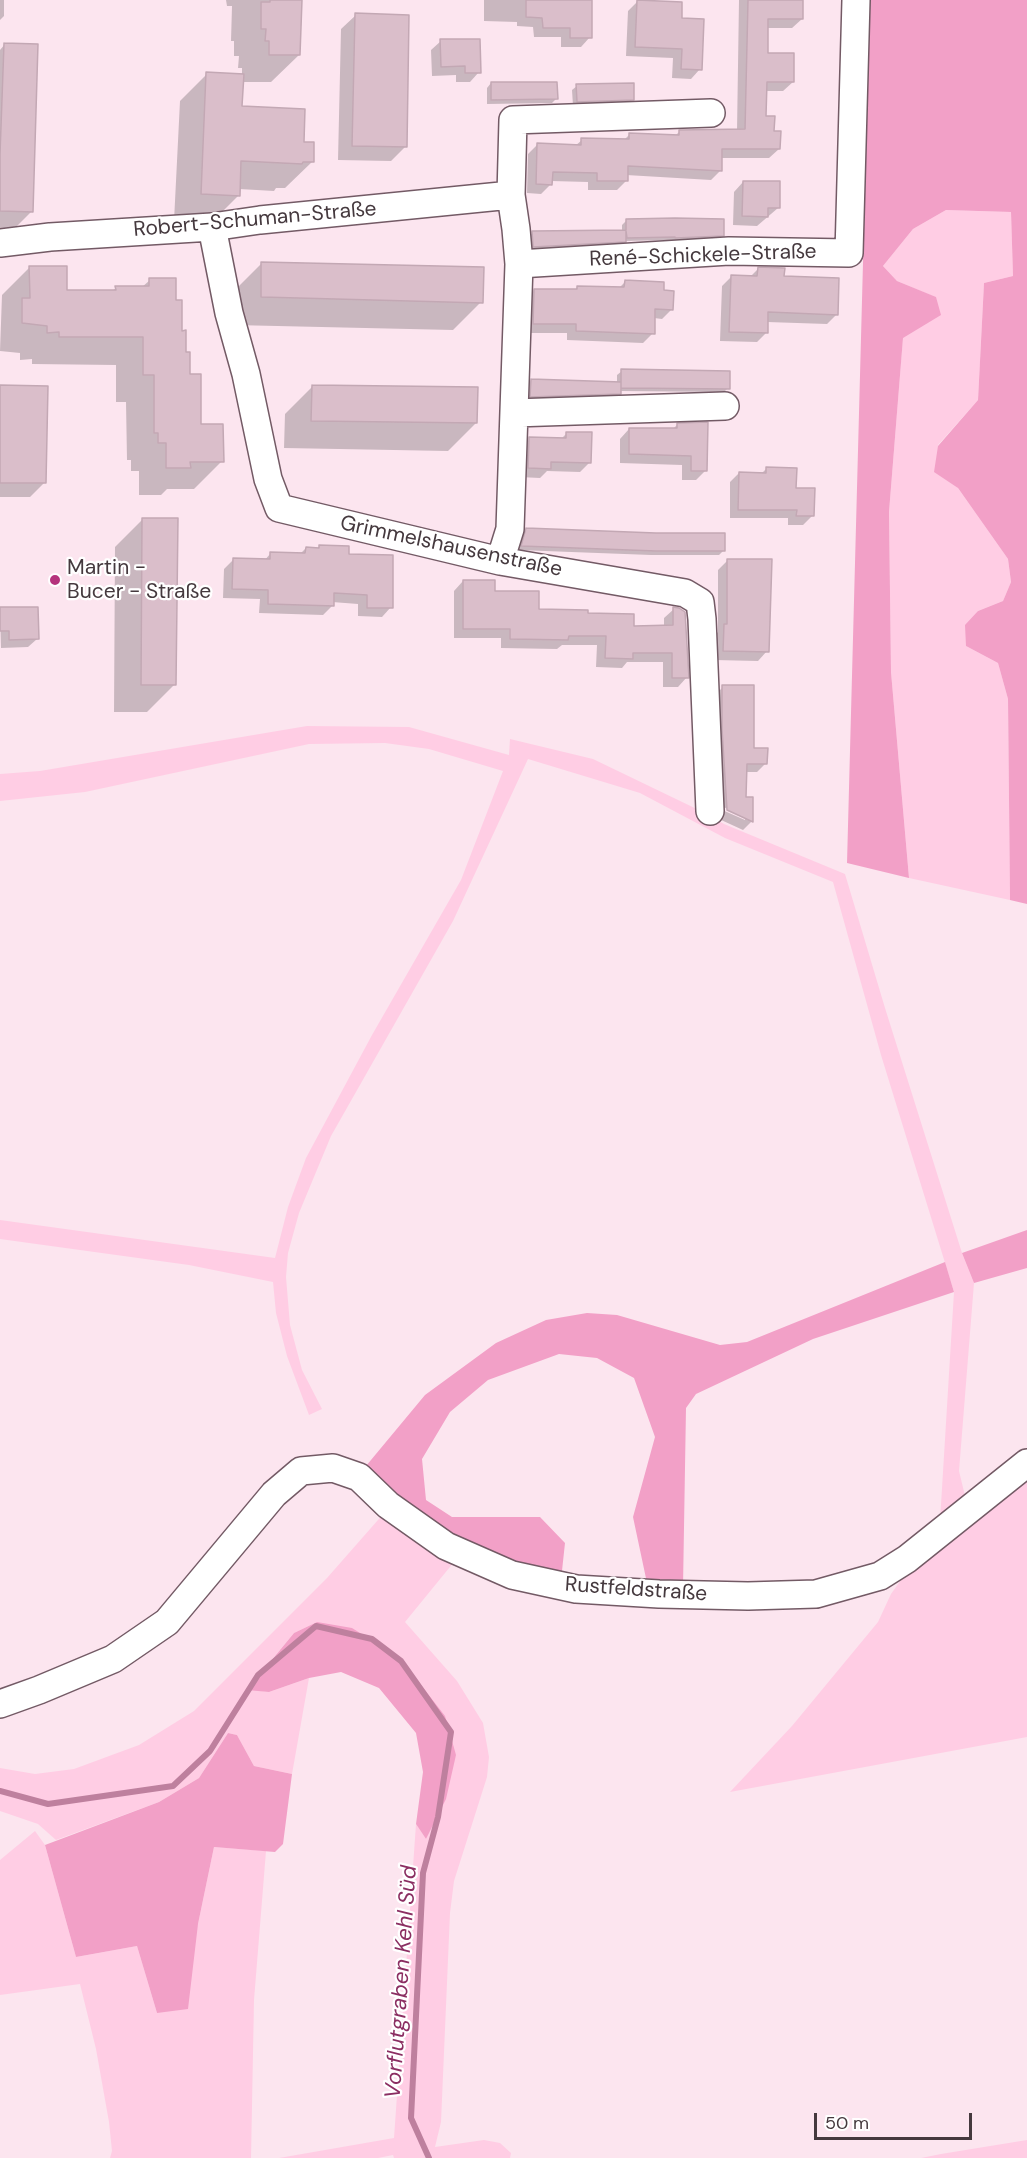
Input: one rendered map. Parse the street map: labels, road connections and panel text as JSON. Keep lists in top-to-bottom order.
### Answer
{
  "streets": {
    "street": [
      "Robert-Schuman-Straße",
      "René-Schickele-Straße",
      "Grimmelshausenstraße",
      "Rustfeldstraße"
    ]
  },
  "crossings": [
    ["Robert-Schuman-Straße", "Grimmelshausenstraße"]
  ],
  "water": ["Vorflutgraben Kehl Süd"],
  "places": ["Martin - Bucer - Straße"],
  "scale_bar": "50 m"
}
